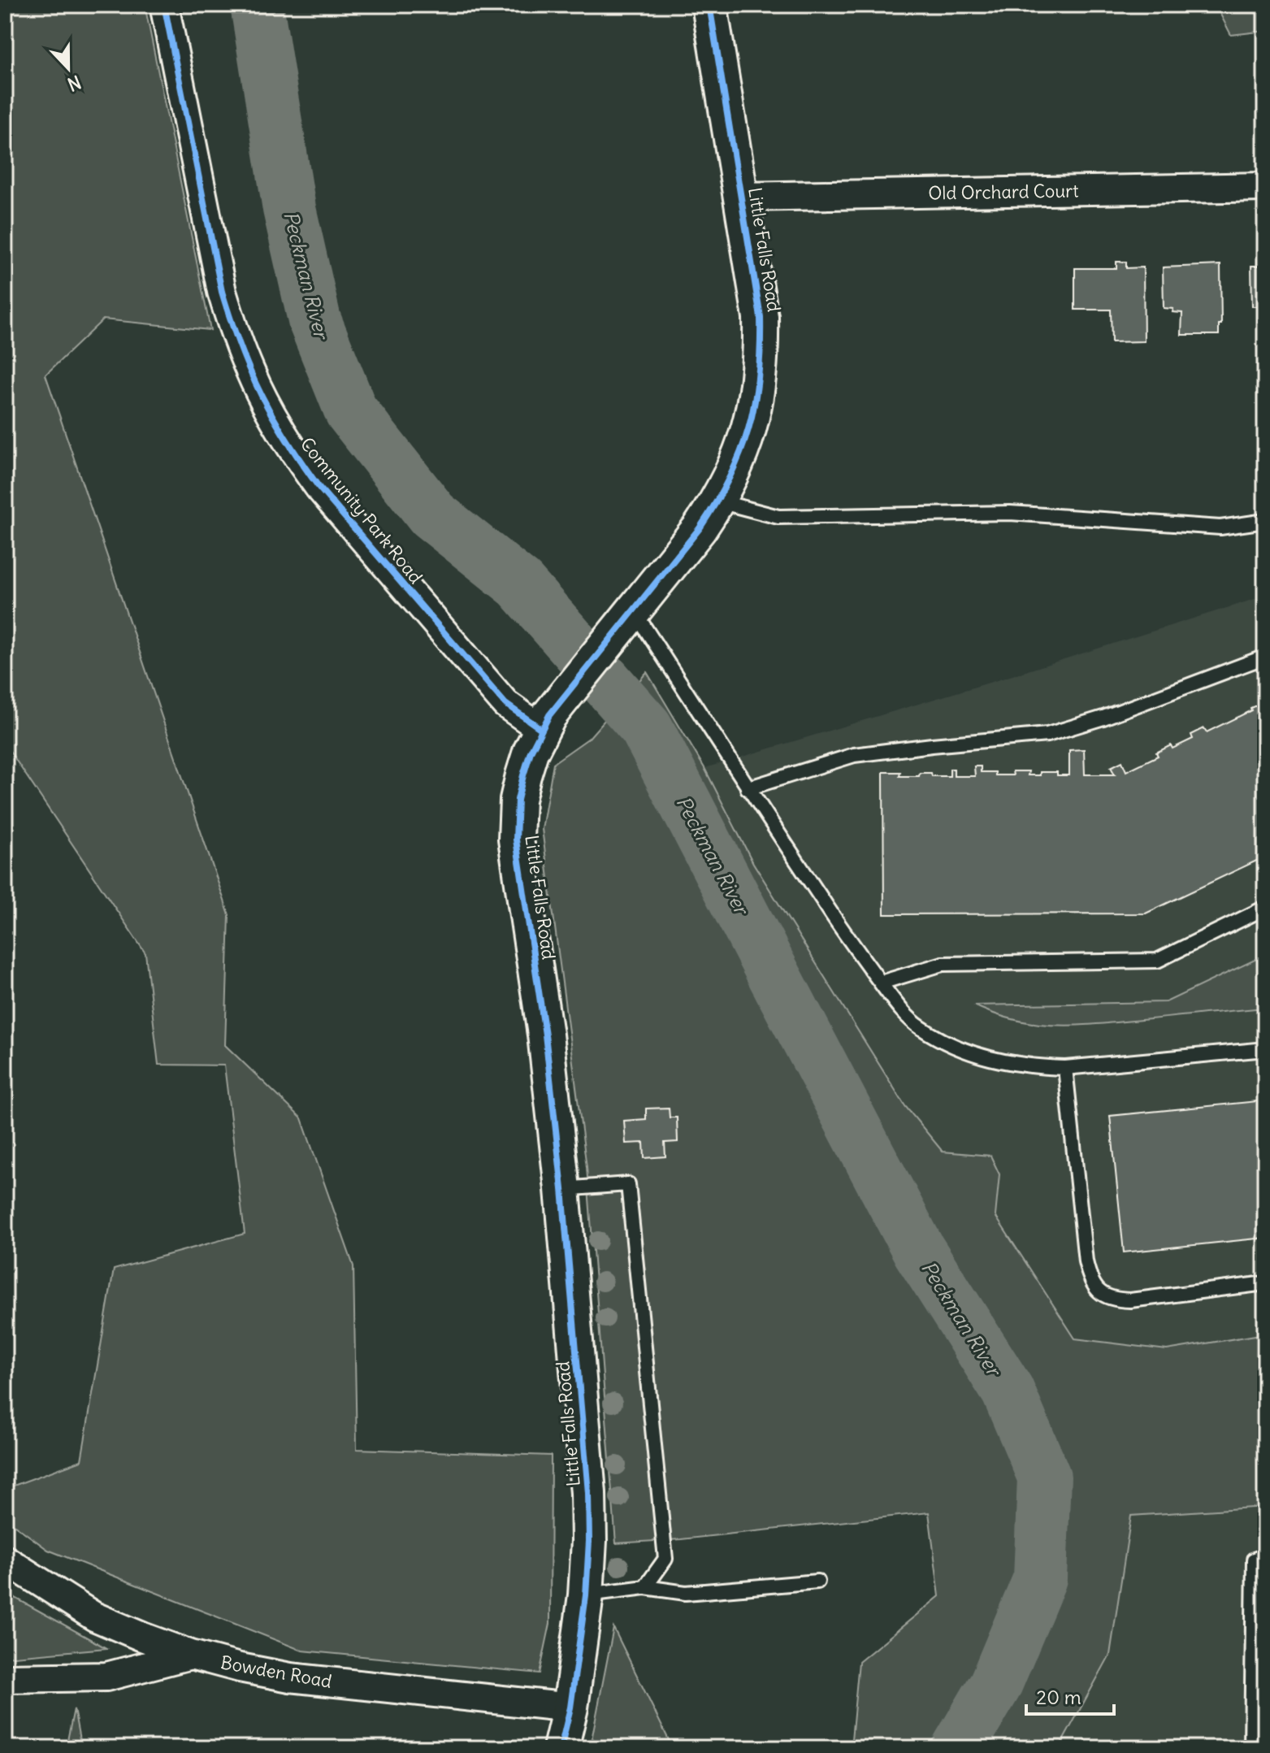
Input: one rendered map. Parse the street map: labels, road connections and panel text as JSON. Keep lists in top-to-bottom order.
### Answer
{
  "streets": {
    "street": [
      "Old Orchard Court",
      "Little Falls Road",
      "Community Park Road",
      "Bowden Road"
    ]
  },
  "crossings": [
    ["Old Orchard Court", "Little Falls Road"],
    ["Little Falls Road", "Community Park Road"],
    ["Little Falls Road", "Bowden Road"]
  ],
  "water": ["Peckman River"],
  "scale_bar": "20 m",
  "north": "bottom"
}
